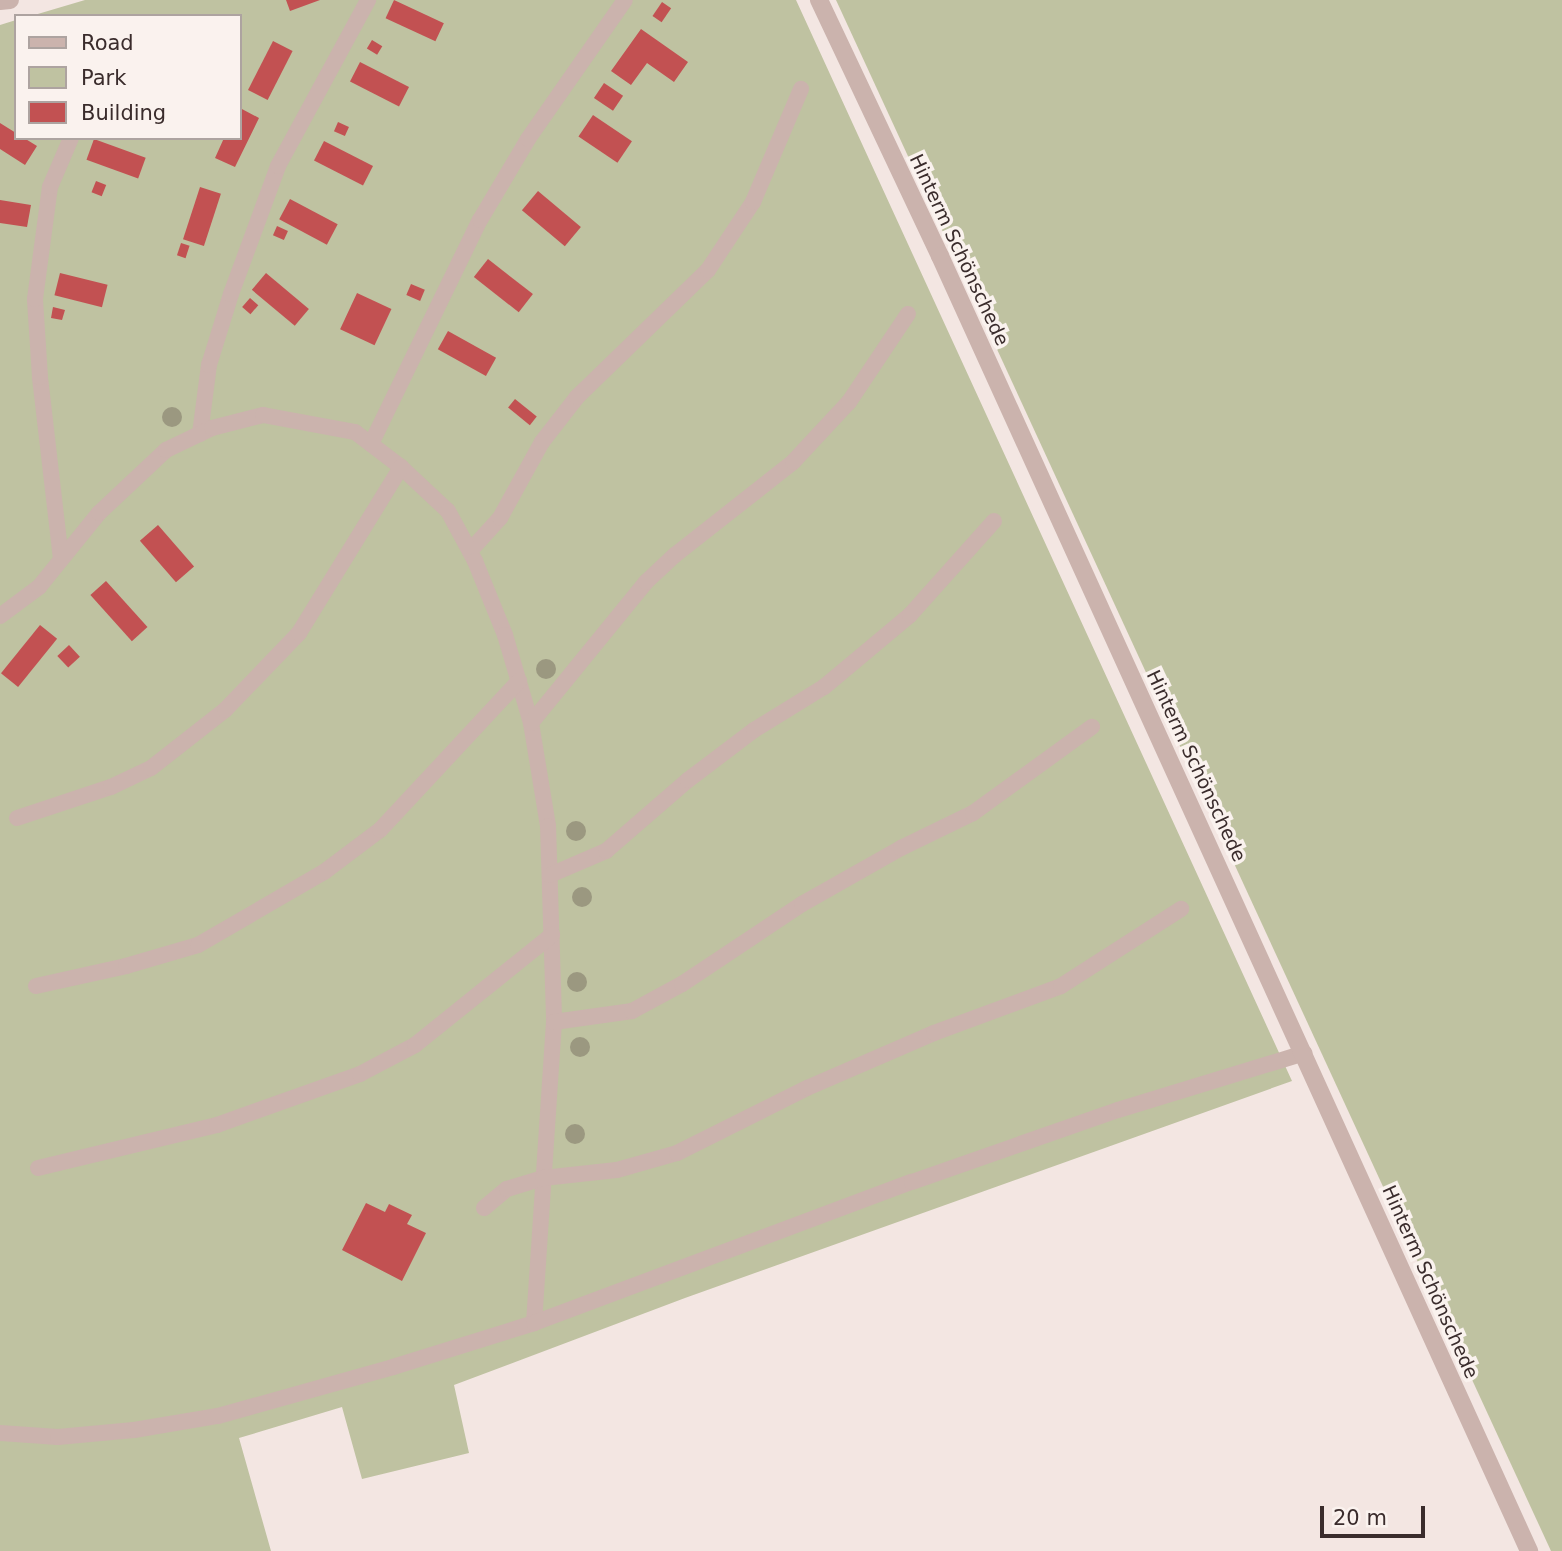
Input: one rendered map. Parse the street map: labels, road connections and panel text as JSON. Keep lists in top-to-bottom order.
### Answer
{
  "streets": {
    "street": ["Hinterm Schönschede"]
  },
  "legend": ["Road", "Park", "Building"],
  "scale_bar": "20 m"
}
